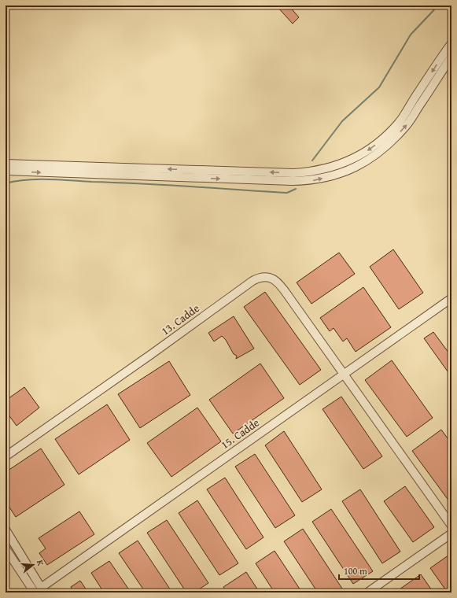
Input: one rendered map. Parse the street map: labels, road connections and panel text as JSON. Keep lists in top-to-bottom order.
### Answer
{
  "streets": {
    "street": ["13. Cadde", "15. Cadde"]
  },
  "crossings": [
    ["13. Cadde", "15. Cadde"]
  ],
  "scale_bar": "100 m",
  "north": "right"
}
